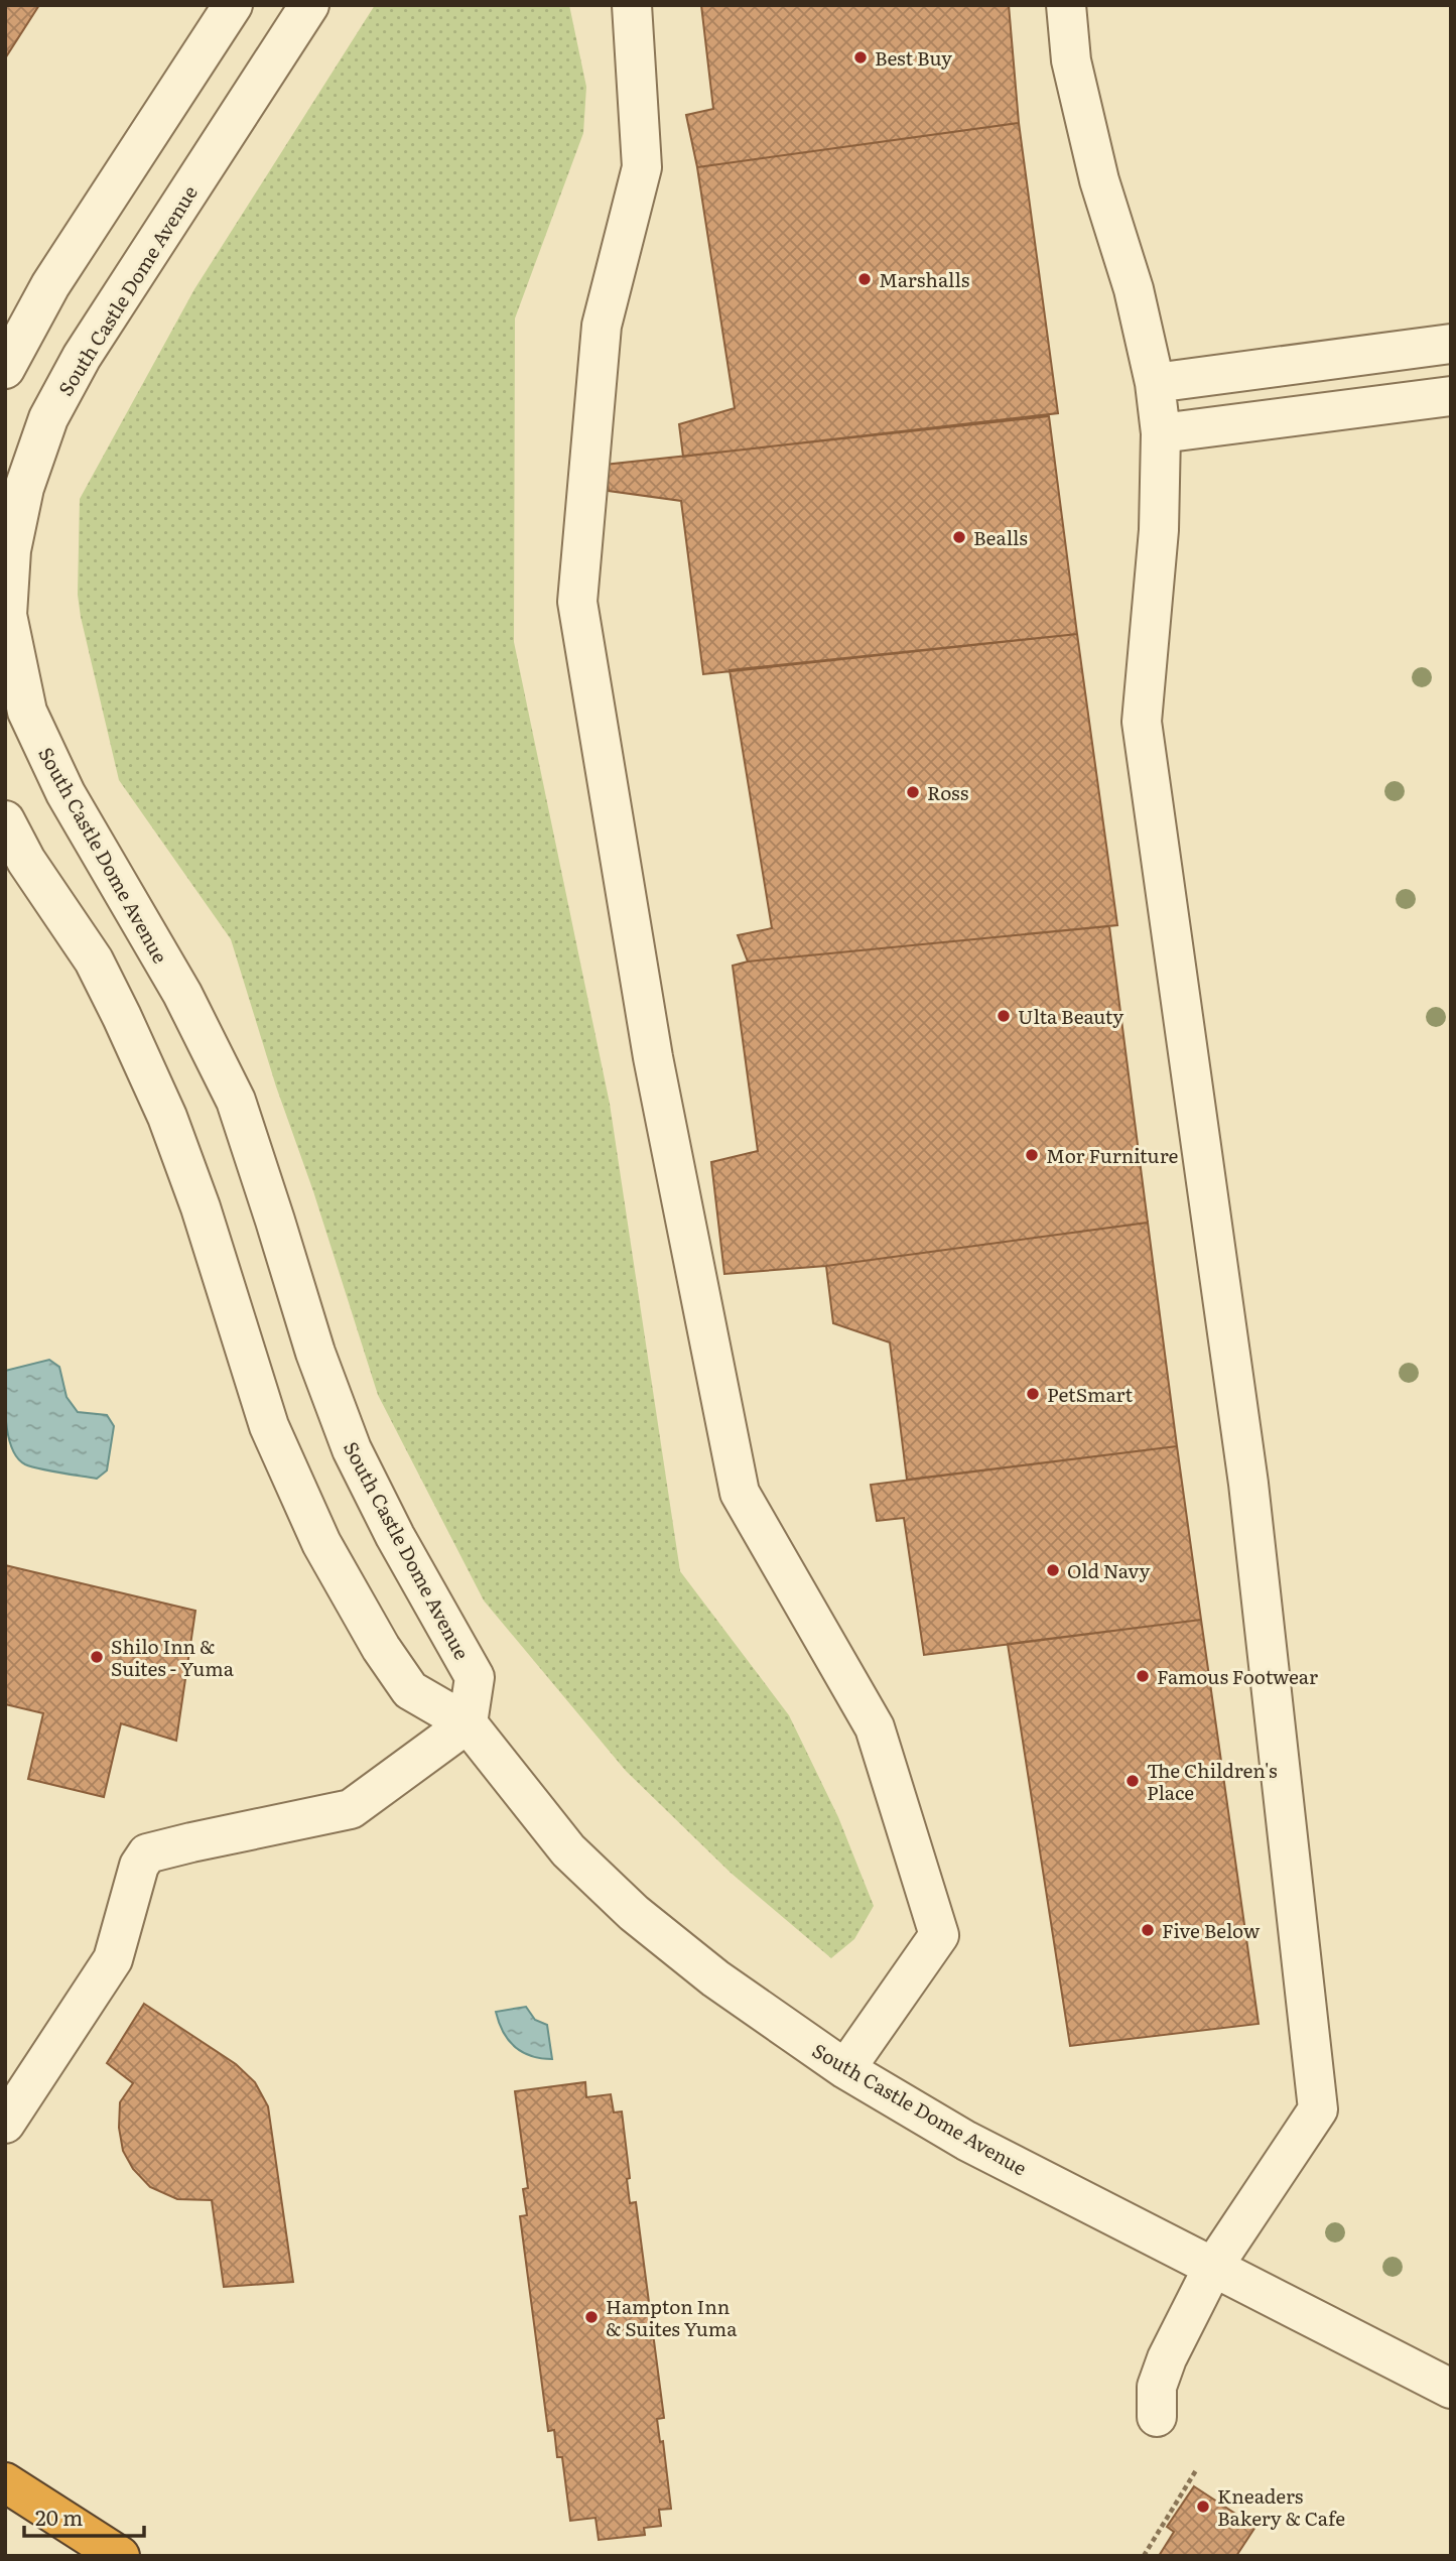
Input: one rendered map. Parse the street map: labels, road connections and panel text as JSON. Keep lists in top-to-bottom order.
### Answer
{
  "streets": {
    "street": ["South Castle Dome Avenue"]
  },
  "places": [
    "Best Buy",
    "Marshalls",
    "Bealls",
    "Ross",
    "Ulta Beauty",
    "Mor Furniture",
    "PetSmart",
    "Old Navy",
    "Shilo Inn & Suites - Yuma",
    "Famous Footwear",
    "The Children's Place",
    "Five Below",
    "Hampton Inn & Suites Yuma",
    "Kneaders Bakery & Cafe"
  ],
  "scale_bar": "20 m"
}
